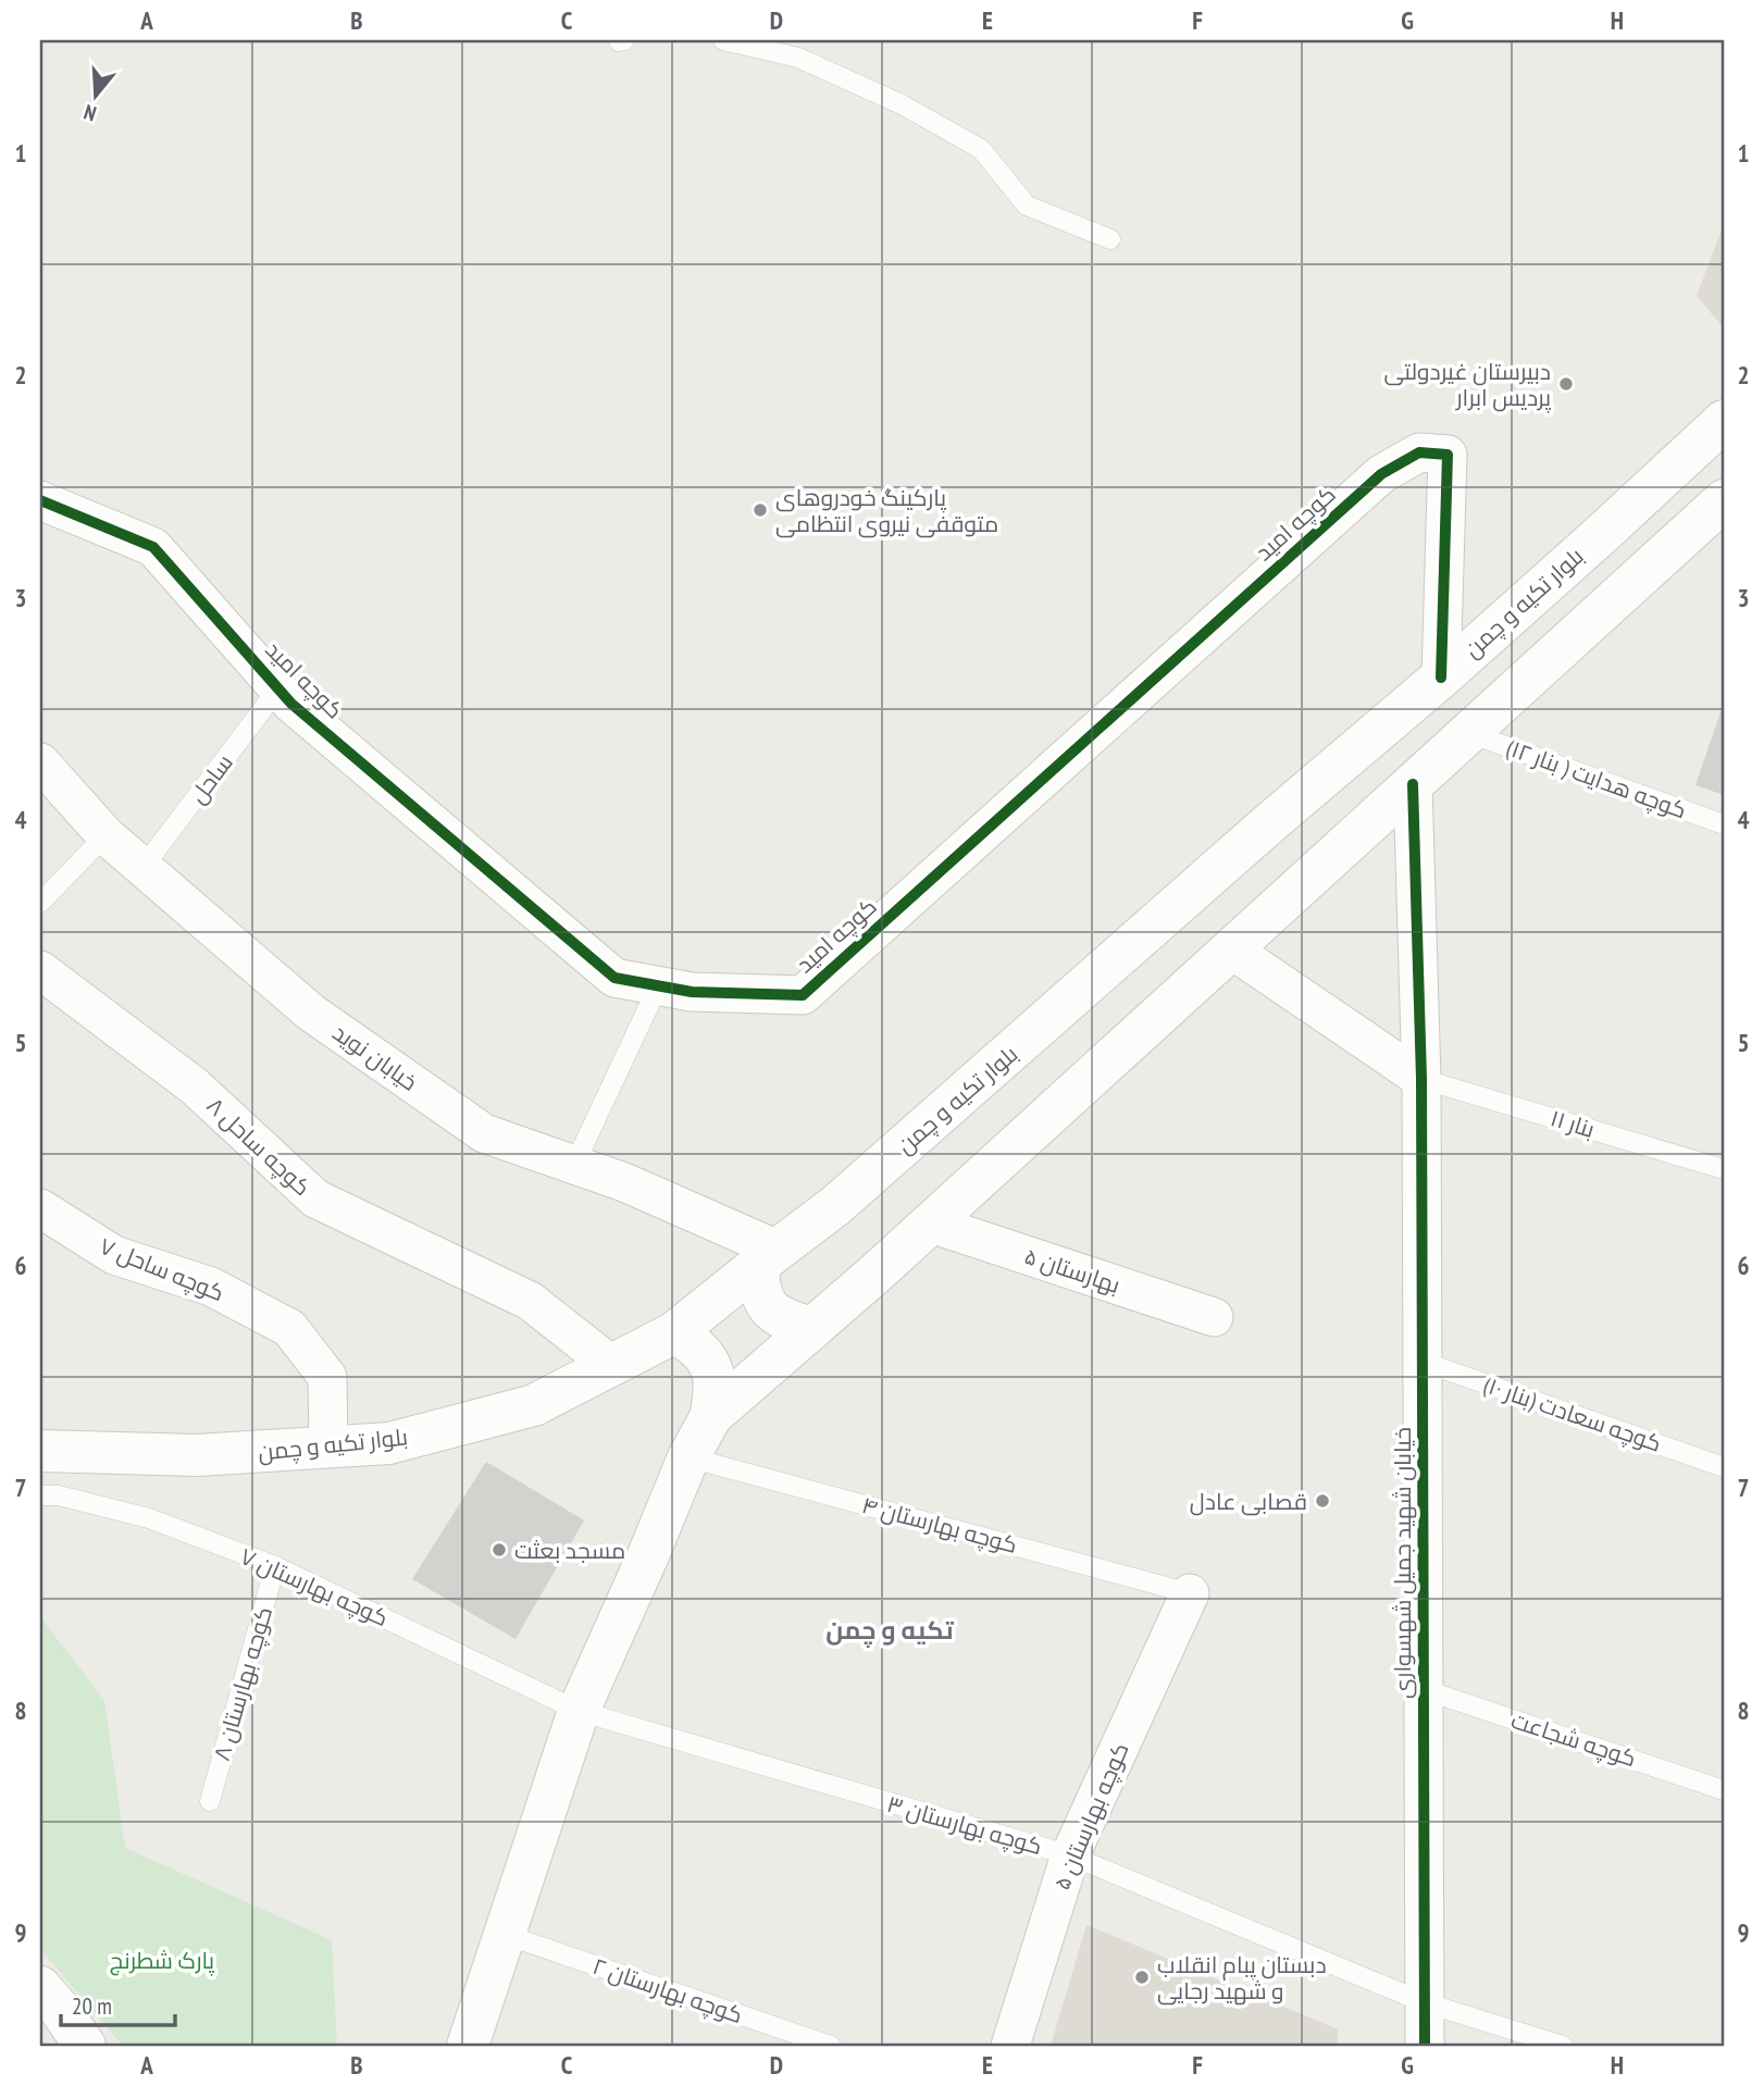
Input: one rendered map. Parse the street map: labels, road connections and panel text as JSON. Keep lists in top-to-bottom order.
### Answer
{
  "streets": {
    "main road": ["بلوار تکیه و چمن"],
    "street": [
      "کوچه امید",
      "خیابان نوید",
      "کوچه ساحل ۸",
      "کوچه ساحل ۷",
      "بهارستان ۵",
      "خیابان شهید جمیل شهسواری",
      "کوچه بهارستان ۵"
    ],
    "lane": [
      "ساحل",
      "کوچه هدایت ( بنار ۱۲)",
      "بنار ۱۱",
      "کوچه سعادت (بنار ۱۰)",
      "کوچه بهارستان ۴",
      "کوچه بهارستان ۷",
      "کوچه بهارستان ۸",
      "کوچه شجاعت",
      "کوچه بهارستان ۳",
      "کوچه بهارستان ۲"
    ]
  },
  "crossings": [
    ["کوچه امید", "بلوار تکیه و چمن"],
    ["کوچه امید", "ساحل"],
    ["بلوار تکیه و چمن", "خیابان نوید"],
    ["بلوار تکیه و چمن", "کوچه ساحل ۸"],
    ["بلوار تکیه و چمن", "کوچه ساحل ۷"],
    ["ساحل", "خیابان نوید"],
    ["بنار ۱۱", "خیابان شهید جمیل شهسواری"],
    ["کوچه سعادت (بنار ۱۰)", "خیابان شهید جمیل شهسواری"],
    ["کوچه بهارستان ۴", "کوچه بهارستان ۵"],
    ["خیابان شهید جمیل شهسواری", "کوچه شجاعت"],
    ["خیابان شهید جمیل شهسواری", "کوچه بهارستان ۳"],
    ["کوچه بهارستان ۷", "کوچه بهارستان ۸"],
    ["کوچه بهارستان ۷", "کوچه بهارستان ۳"],
    ["کوچه بهارستان ۵", "کوچه بهارستان ۳"]
  ],
  "districts": ["تکیه و چمن"],
  "parks": ["پارک شطرنج"],
  "places": [
    "دبیرستان غیردولتی پرديس ابرار",
    "پارکینگ خودروهای متوقفی نیروی انتظامی",
    "قصابی عادل",
    "مسجد بعثت",
    "دبستان پبام انقلاب و شهید رجایی"
  ],
  "scale_bar": "20 m",
  "north": "bottom",
  "grid": {
    "columns": [
      "A",
      "B",
      "C",
      "D",
      "E",
      "F",
      "G",
      "H"
    ],
    "rows": [
      "1",
      "2",
      "3",
      "4",
      "5",
      "6",
      "7",
      "8",
      "9"
    ]
  }
}
